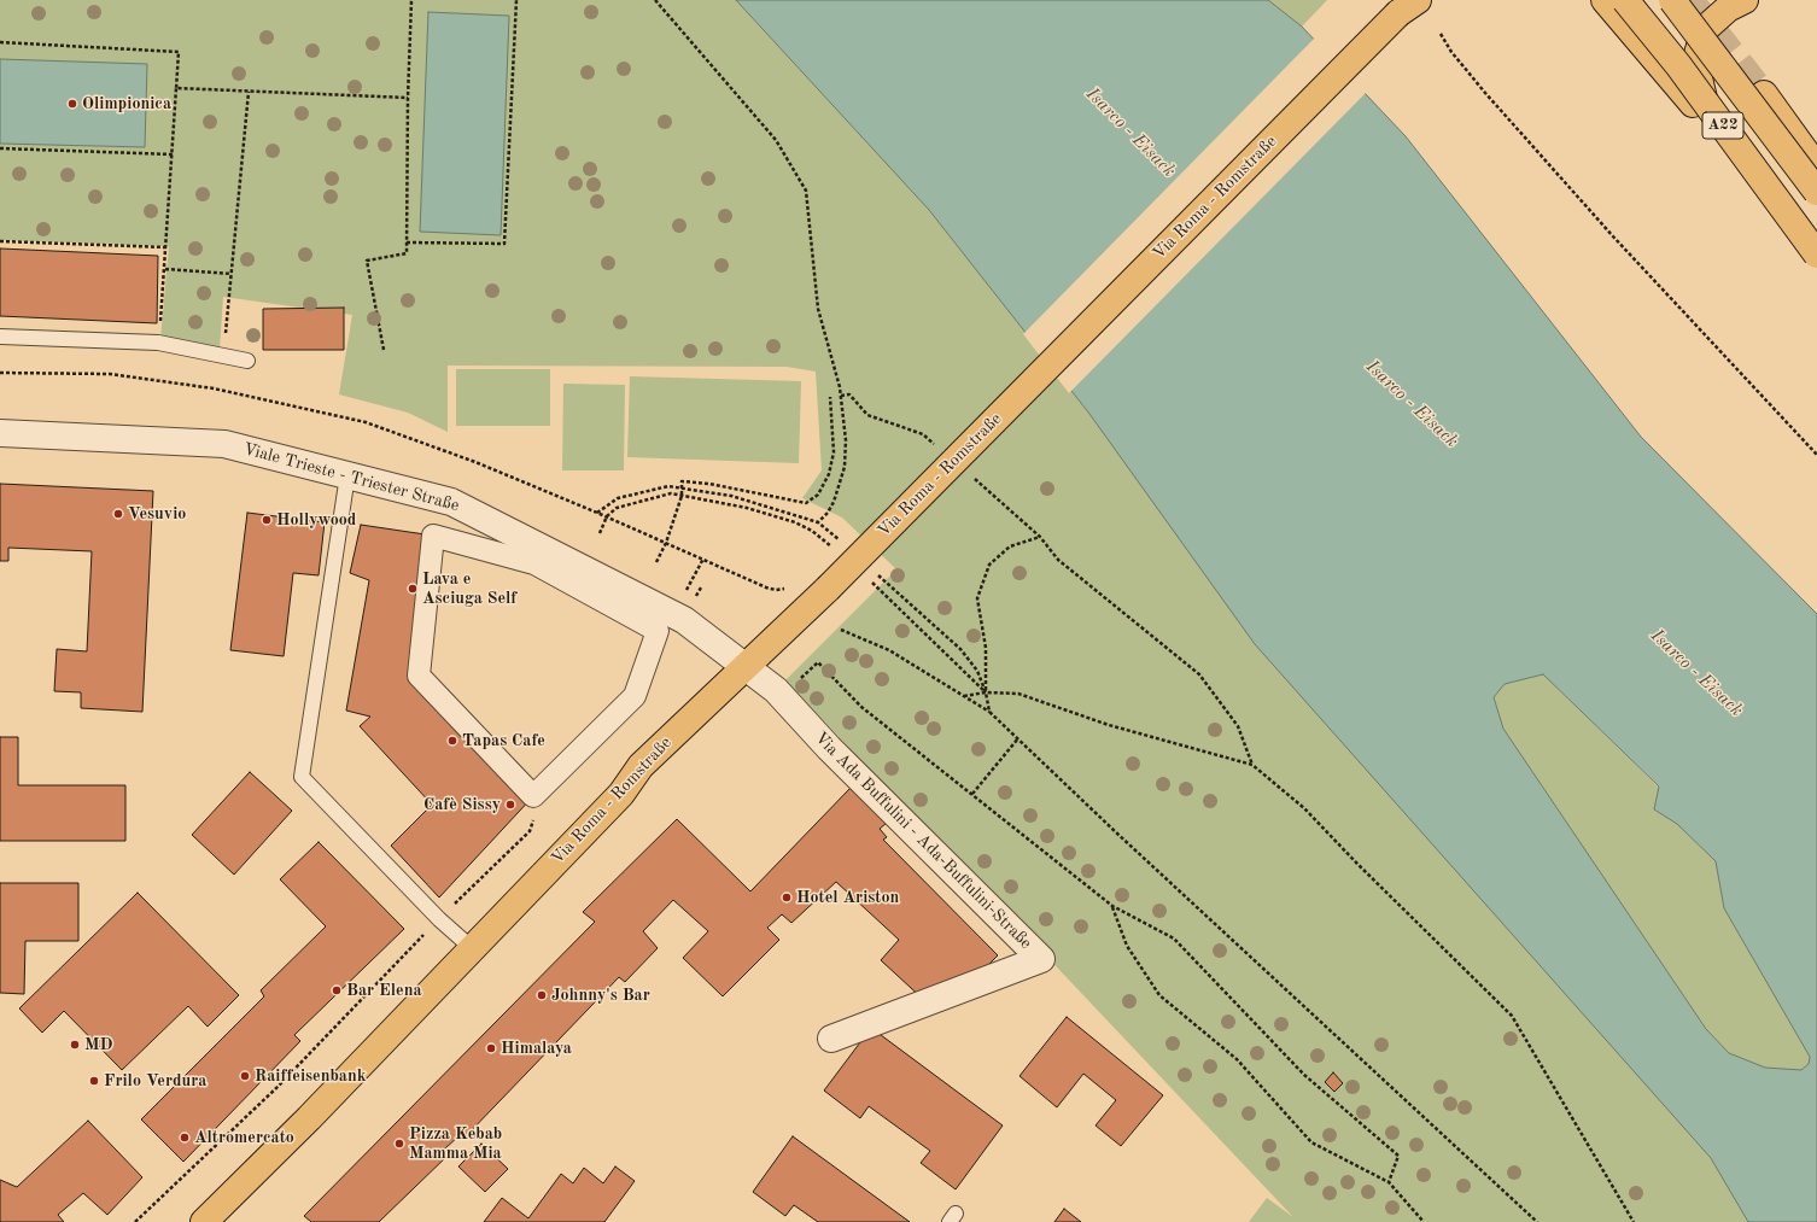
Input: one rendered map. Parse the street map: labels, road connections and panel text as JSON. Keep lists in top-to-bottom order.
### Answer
{
  "streets": {
    "main road": ["A22", "Via Roma - Romstraße"],
    "street": ["Viale Trieste - Triester Straße", "Via Ada Buffulini - Ada-Buffulini-Straße"]
  },
  "crossings": [
    ["Via Roma - Romstraße", "Viale Trieste - Triester Straße"],
    ["Via Roma - Romstraße", "Via Ada Buffulini - Ada-Buffulini-Straße"],
    ["Viale Trieste - Triester Straße", "Via Ada Buffulini - Ada-Buffulini-Straße"]
  ],
  "water": ["Isarco - Eisack"],
  "places": [
    "Olimpionica",
    "Vesuvio",
    "Hollywood",
    "Lava e Asciuga Self",
    "Tapas Cafe",
    "Cafè Sissy",
    "Hotel Ariston",
    "Bar Elena",
    "Johnny's Bar",
    "MD",
    "Himalaya",
    "Raiffeisenbank",
    "Frilo Verdura",
    "Altromercato",
    "Pizza Kebab Mamma Mia"
  ]
}
